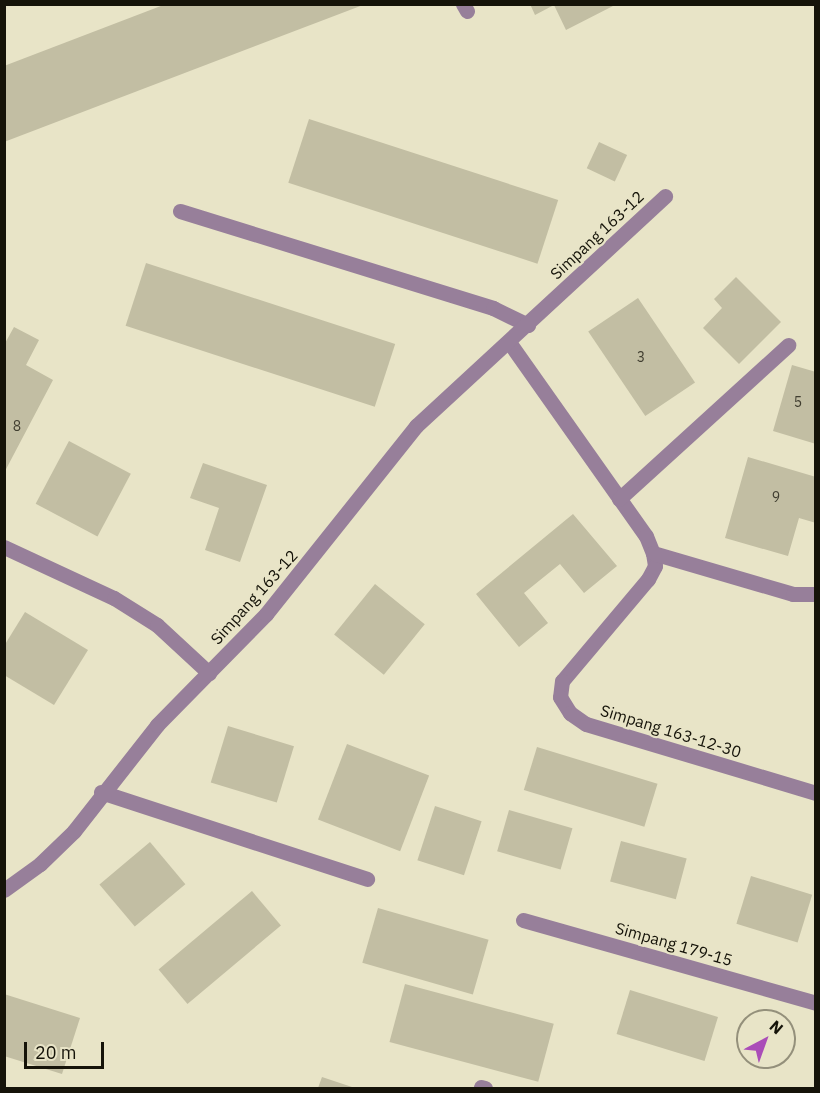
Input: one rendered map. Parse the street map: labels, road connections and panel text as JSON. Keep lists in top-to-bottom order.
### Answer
{
  "streets": {
    "street": ["Simpang 163-12", "Simpang 163-12-30", "Simpang 179-15"]
  },
  "house_numbers": [
    "3",
    "5",
    "8",
    "9"
  ],
  "scale_bar": "20 m",
  "north": "top right"
}
